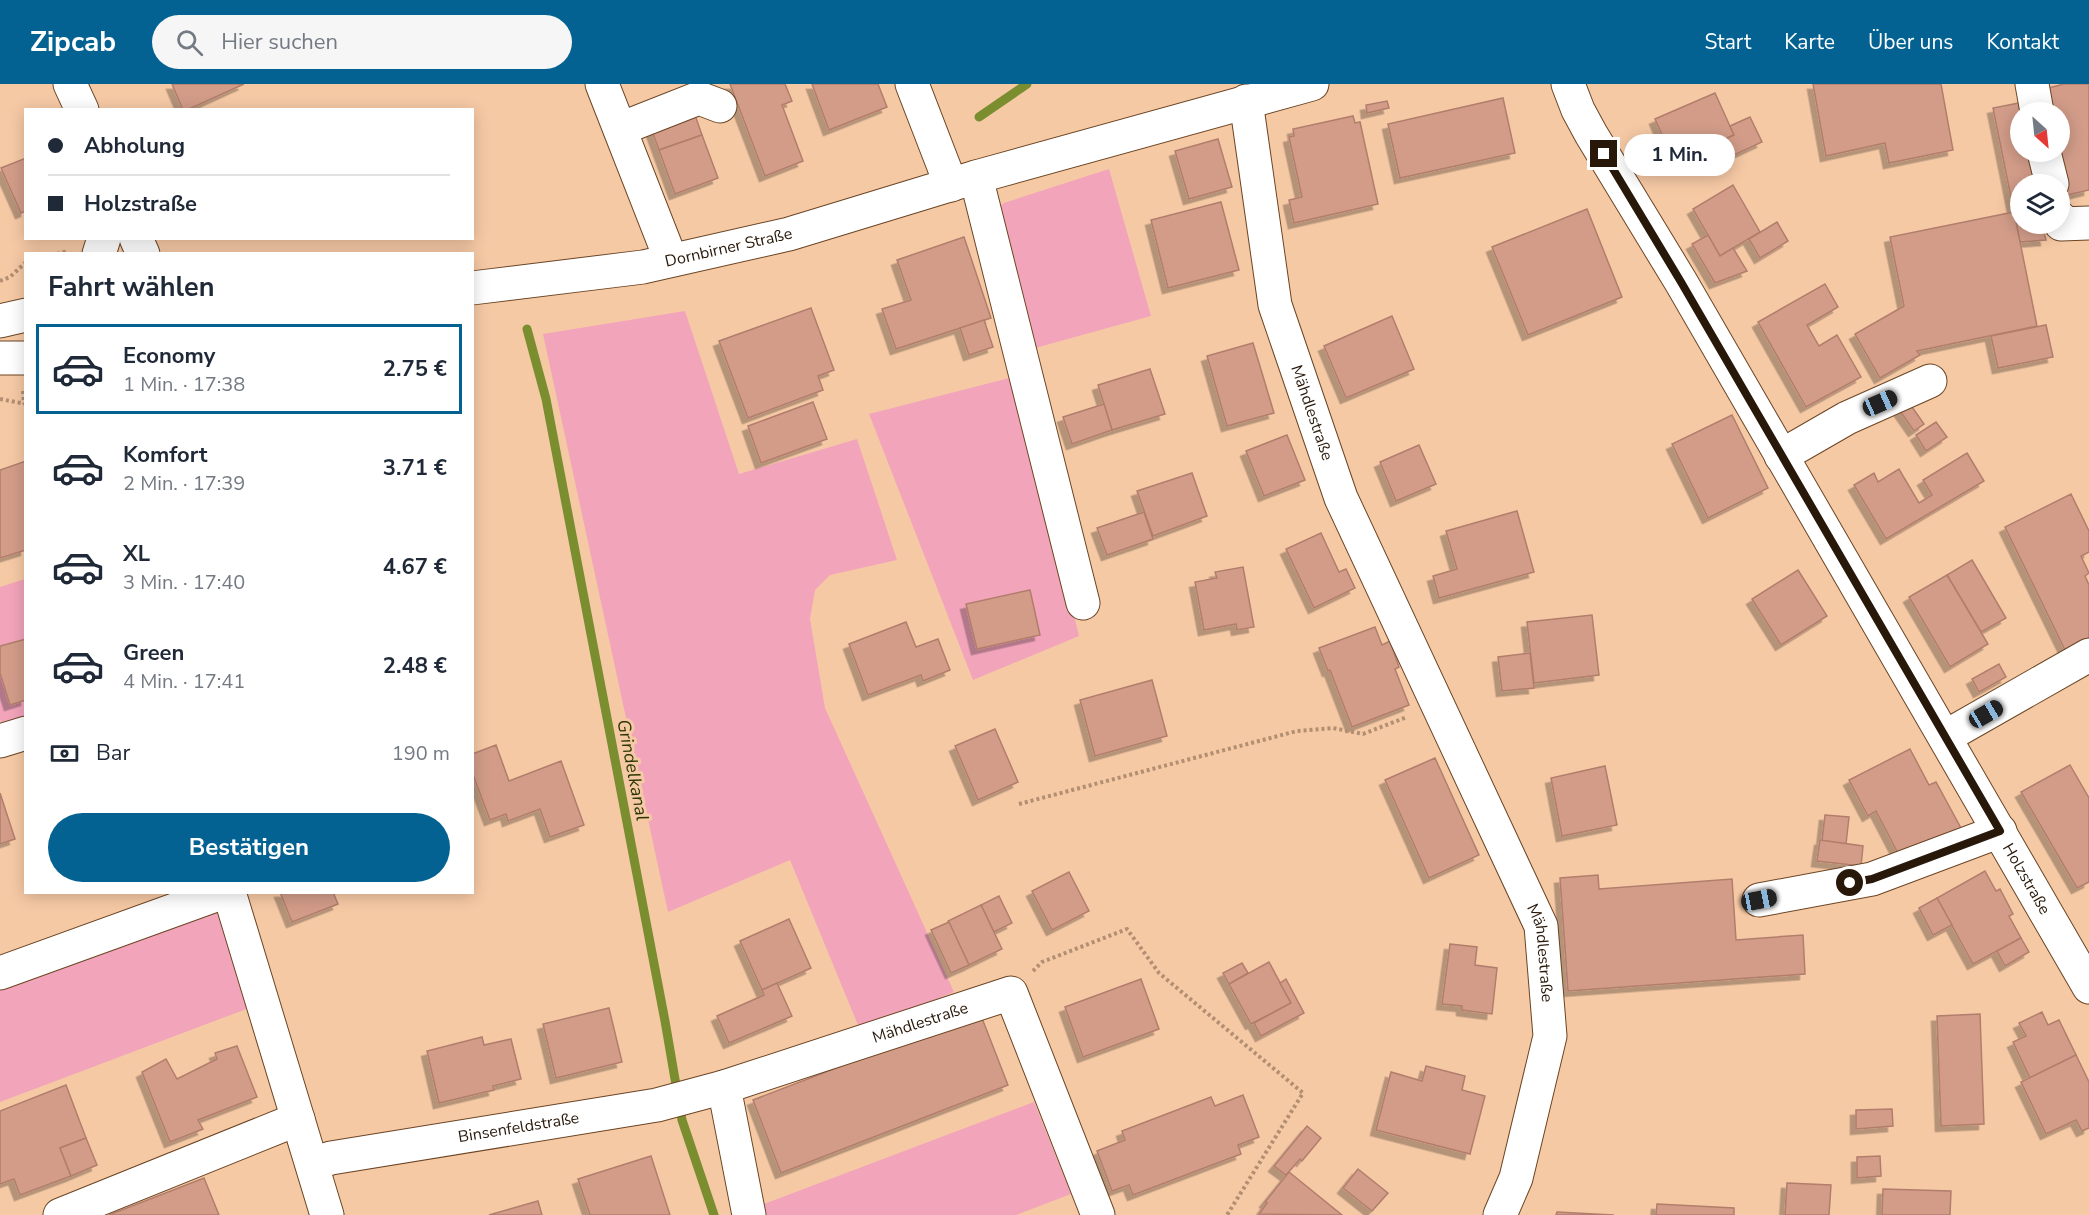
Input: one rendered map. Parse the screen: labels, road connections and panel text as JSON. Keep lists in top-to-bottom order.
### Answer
{
  "streets": {
    "street": [
      "Dornbirner Straße",
      "Mähdlestraße",
      "Holzstraße",
      "Binsenfeldstraße"
    ]
  },
  "crossings": [
    ["Dornbirner Straße", "Mähdlestraße"],
    ["Mähdlestraße", "Binsenfeldstraße"]
  ],
  "water": ["Grindelkanal"],
  "north": "bottom right",
  "page": {
    "header": "Zipcab",
    "search": "Hier suchen",
    "nav": [
      "Start",
      "Karte",
      "Über uns",
      "Kontakt"
    ],
    "banner": ["Abholung", "Holzstraße"],
    "bubble": "1 Min.",
    "heading": "Fahrt wählen",
    "list": [
      {
        "name": "Economy",
        "note": "1 Min. · 17:38",
        "value": "2.75 €"
      },
      {
        "name": "Komfort",
        "note": "2 Min. · 17:39",
        "value": "3.71 €"
      },
      {
        "name": "XL",
        "note": "3 Min. · 17:40",
        "value": "4.67 €"
      },
      {
        "name": "Green",
        "note": "4 Min. · 17:41",
        "value": "2.48 €"
      }
    ],
    "pay": ["Bar", "190 m"],
    "buttons": "Bestätigen"
  }
}
